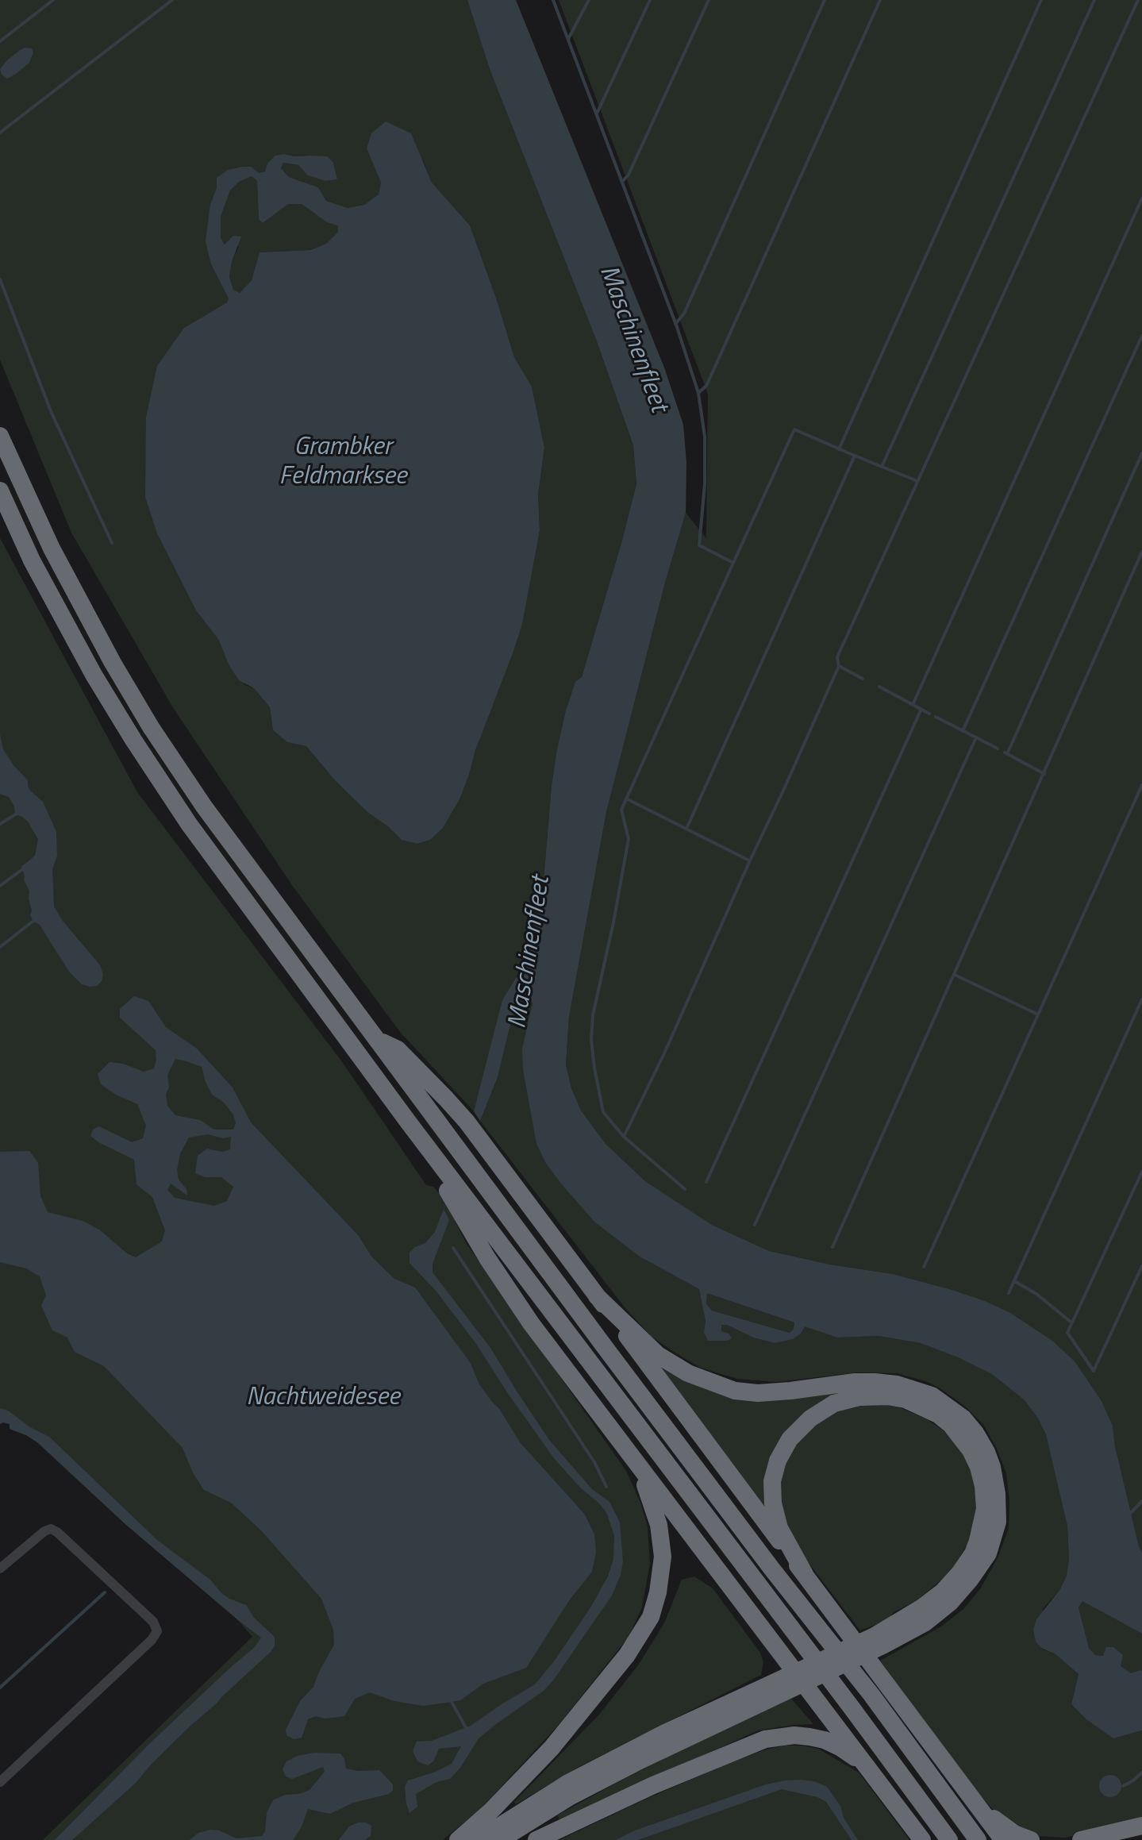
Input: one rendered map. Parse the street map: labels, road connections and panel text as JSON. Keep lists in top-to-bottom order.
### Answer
{
  "water": ["Maschinenfleet", "Grambker Feldmarksee", "Nachtweidesee"]
}
